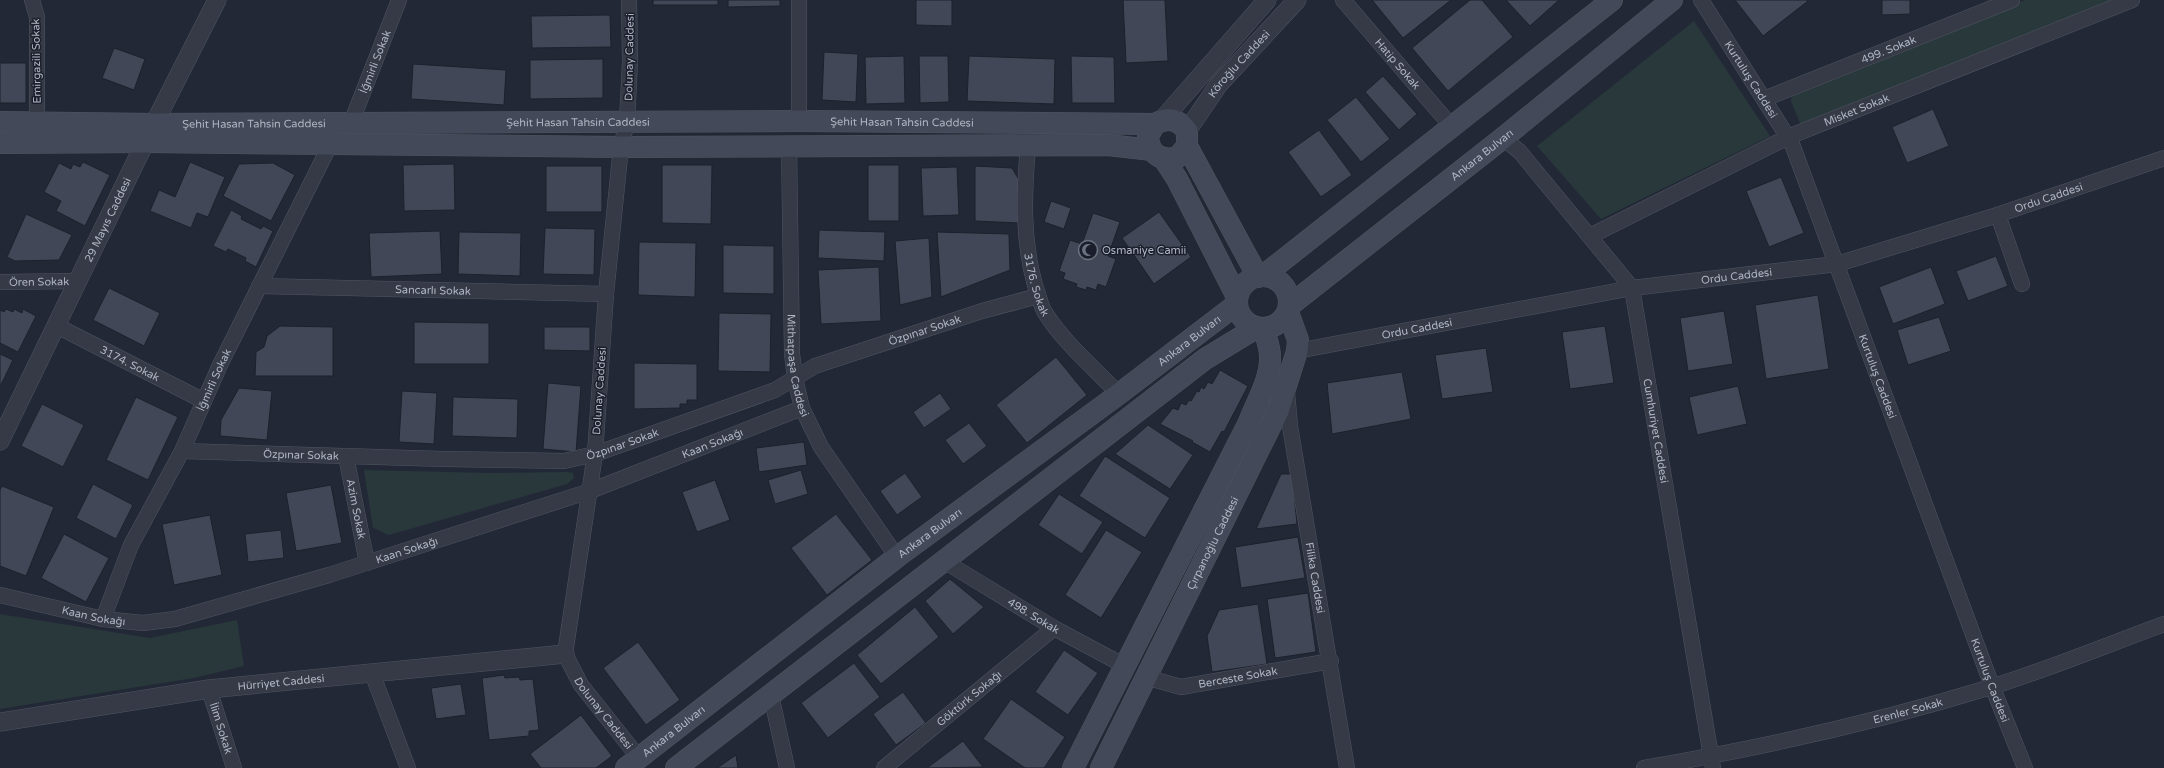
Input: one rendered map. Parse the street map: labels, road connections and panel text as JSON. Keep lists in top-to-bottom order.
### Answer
{
  "streets": {
    "main road": ["Şehit Hasan Tahsin Caddesi", "Ankara Bulvarı", "Çırpanoğlu Caddesi"],
    "street": [
      "499. Sokak",
      "Dolunay Caddesi",
      "Emirgazili Sokak",
      "İğmirli Sokak",
      "Köroğlu Caddesi",
      "Hatip Sokak",
      "Kurtuluş Caddesi",
      "Misket Sokak",
      "Ordu Caddesi",
      "29 Mayıs Caddesi",
      "Ören Sokak",
      "3176. Sokak",
      "Sancarlı Sokak",
      "Özpınar Sokak",
      "3174. Sokak",
      "Mithatpaşa Caddesi",
      "Cumhuriyet Caddesi",
      "Kaan Sokağı",
      "Azim Sokak",
      "Filika Caddesi",
      "498. Sokak",
      "Berceste Sokak",
      "Hürriyet Caddesi",
      "Göktürk Sokağı",
      "Erenler Sokak",
      "İlim Sokak"
    ]
  },
  "crossings": [
    ["499. Sokak", "Kurtuluş Caddesi"],
    ["Dolunay Caddesi", "Şehit Hasan Tahsin Caddesi"],
    ["Dolunay Caddesi", "Ankara Bulvarı"],
    ["Dolunay Caddesi", "Sancarlı Sokak"],
    ["Dolunay Caddesi", "Özpınar Sokak"],
    ["Dolunay Caddesi", "Kaan Sokağı"],
    ["Dolunay Caddesi", "Hürriyet Caddesi"],
    ["Emirgazili Sokak", "Şehit Hasan Tahsin Caddesi"],
    ["İğmirli Sokak", "Şehit Hasan Tahsin Caddesi"],
    ["İğmirli Sokak", "Sancarlı Sokak"],
    ["İğmirli Sokak", "Özpınar Sokak"],
    ["İğmirli Sokak", "3174. Sokak"],
    ["İğmirli Sokak", "Kaan Sokağı"],
    ["Köroğlu Caddesi", "Şehit Hasan Tahsin Caddesi"],
    ["Hatip Sokak", "Ankara Bulvarı"],
    ["Kurtuluş Caddesi", "Misket Sokak"],
    ["Kurtuluş Caddesi", "Ordu Caddesi"],
    ["Kurtuluş Caddesi", "Erenler Sokak"],
    ["Misket Sokak", "Cumhuriyet Caddesi"],
    ["Şehit Hasan Tahsin Caddesi", "Ankara Bulvarı"],
    ["Şehit Hasan Tahsin Caddesi", "29 Mayıs Caddesi"],
    ["Şehit Hasan Tahsin Caddesi", "3176. Sokak"],
    ["Şehit Hasan Tahsin Caddesi", "Mithatpaşa Caddesi"],
    ["Şehit Hasan Tahsin Caddesi", "Çırpanoğlu Caddesi"],
    ["Ankara Bulvarı", "3176. Sokak"],
    ["Ankara Bulvarı", "Mithatpaşa Caddesi"],
    ["Ankara Bulvarı", "Cumhuriyet Caddesi"],
    ["Ankara Bulvarı", "Çırpanoğlu Caddesi"],
    ["Ankara Bulvarı", "498. Sokak"],
    ["Ordu Caddesi", "Cumhuriyet Caddesi"],
    ["Ordu Caddesi", "Çırpanoğlu Caddesi"],
    ["29 Mayıs Caddesi", "Ören Sokak"],
    ["29 Mayıs Caddesi", "3174. Sokak"],
    ["3176. Sokak", "Özpınar Sokak"],
    ["Özpınar Sokak", "Mithatpaşa Caddesi"],
    ["Özpınar Sokak", "Azim Sokak"],
    ["Mithatpaşa Caddesi", "Kaan Sokağı"],
    ["Cumhuriyet Caddesi", "Erenler Sokak"],
    ["Kaan Sokağı", "Azim Sokak"],
    ["Çırpanoğlu Caddesi", "Filika Caddesi"],
    ["Çırpanoğlu Caddesi", "498. Sokak"],
    ["Çırpanoğlu Caddesi", "Berceste Sokak"],
    ["Filika Caddesi", "Berceste Sokak"],
    ["498. Sokak", "Göktürk Sokağı"],
    ["Hürriyet Caddesi", "İlim Sokak"]
  ],
  "places": {
    "mosque": ["Osmaniye Camii"]
  }
}
